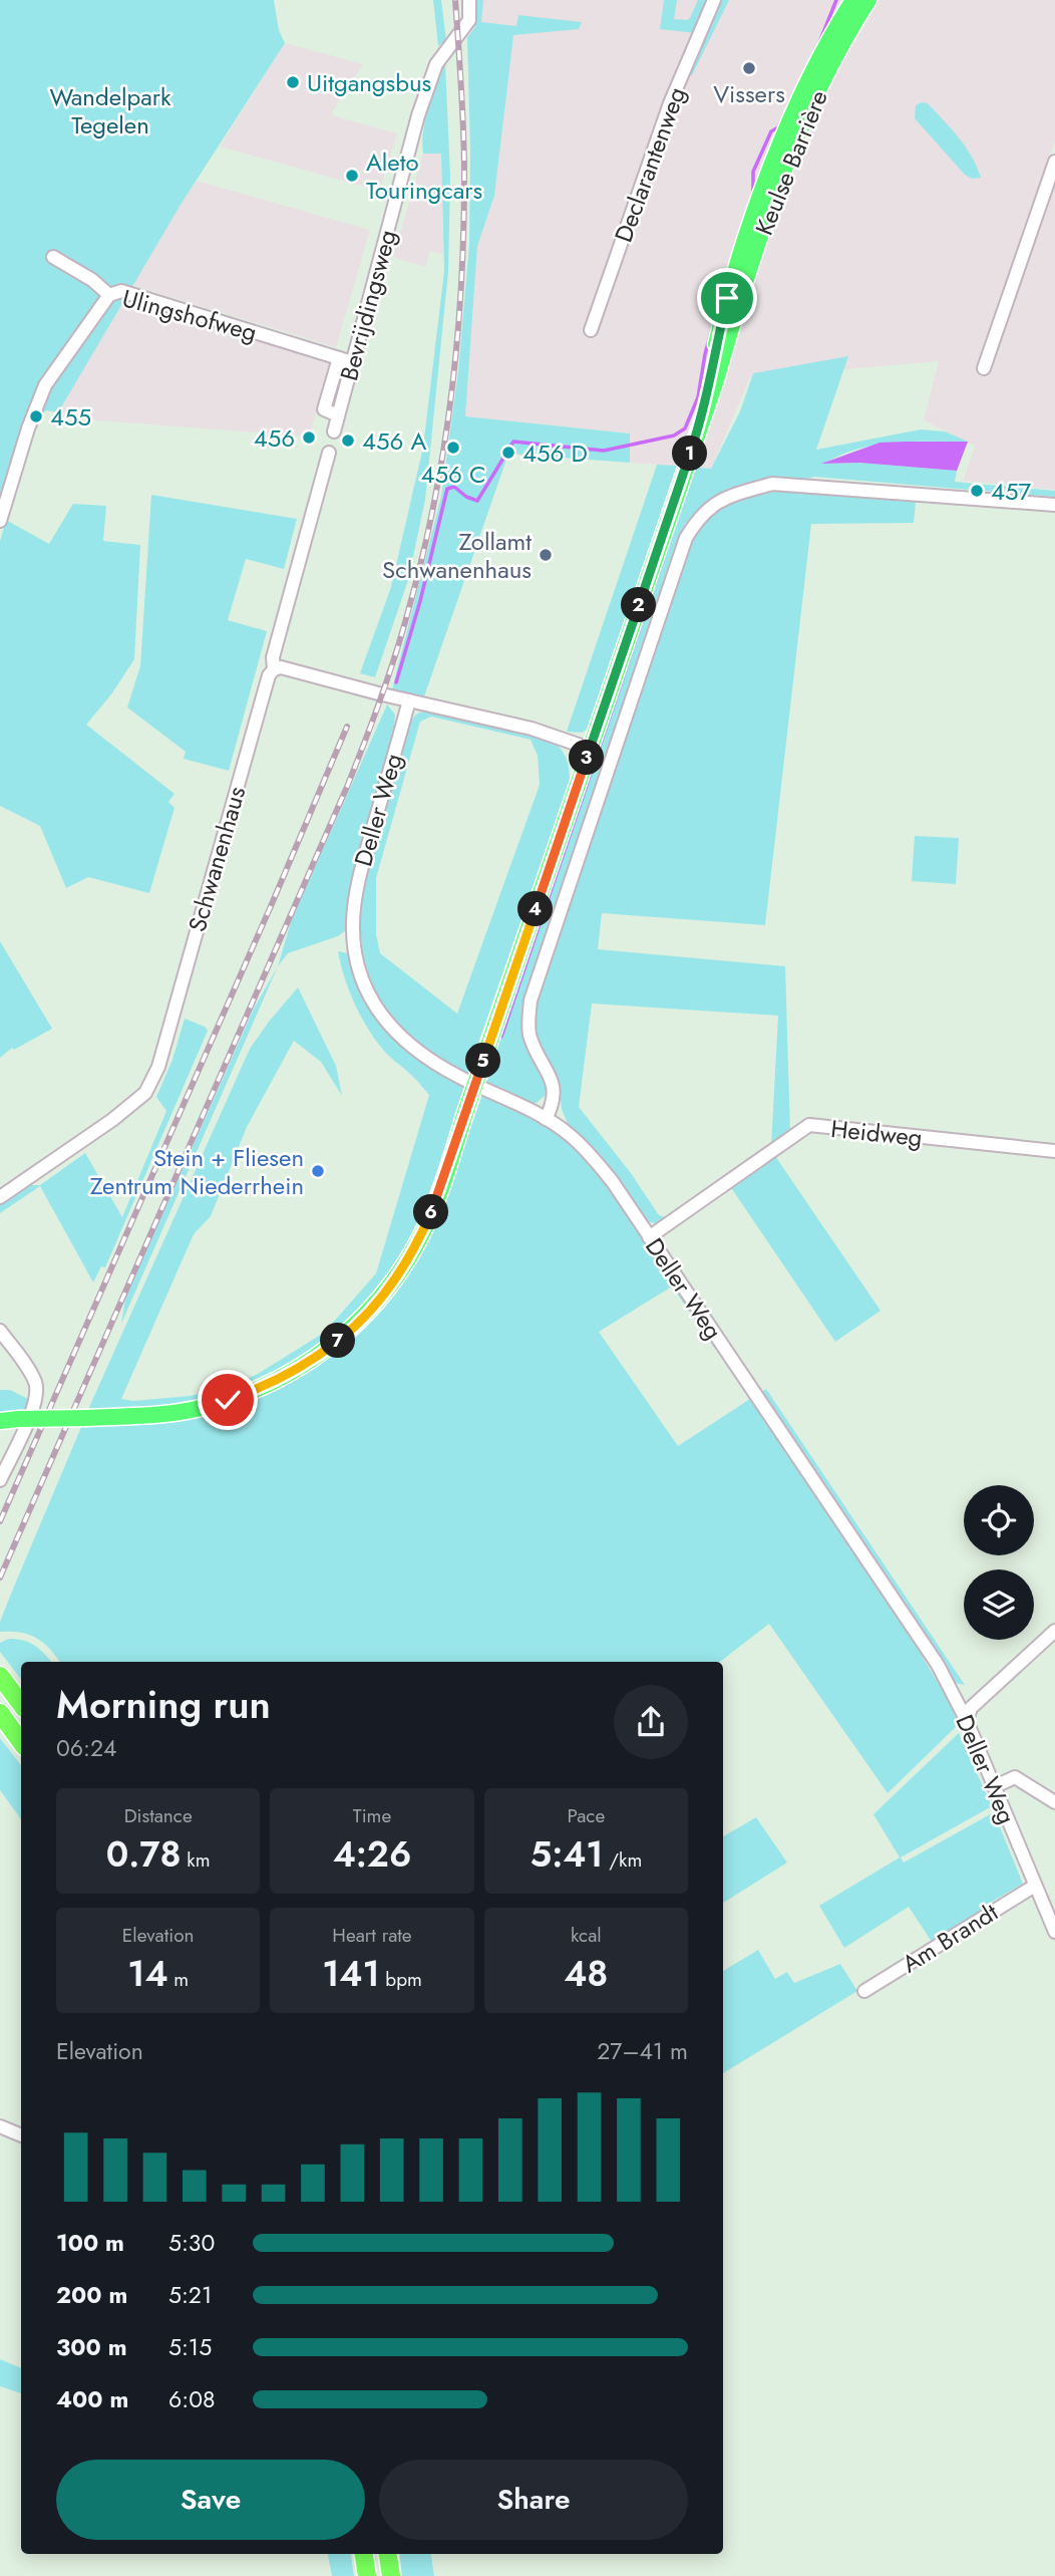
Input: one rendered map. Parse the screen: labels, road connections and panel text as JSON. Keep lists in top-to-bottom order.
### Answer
{
  "streets": {
    "main road": ["Keulse Barrière"],
    "street": [
      "Declarantenweg",
      "Bevrijdingsweg",
      "Ulingshofweg",
      "Deller Weg",
      "Schwanenhaus",
      "Heidweg",
      "Am Brandt"
    ]
  },
  "crossings": [
    ["Bevrijdingsweg", "Ulingshofweg"],
    ["Deller Weg", "Heidweg"],
    ["Deller Weg", "Am Brandt"]
  ],
  "parks": ["Wandelpark Tegelen"],
  "places": [
    "Vissers",
    "Uitgangsbus",
    "Aleto Touringcars",
    "455",
    "456",
    "456 A",
    "456 C",
    "456 D",
    "457",
    "Zollamt Schwanenhaus",
    "Stein + Fliesen Zentrum Niederrhein"
  ],
  "page": {
    "pins": [
      "1",
      "2",
      "3",
      "4",
      "5",
      "6",
      "7"
    ],
    "heading": ["Morning run", "06:24"],
    "stats": [
      ["Distance", "0.78 km"],
      ["Time", "4:26"],
      ["Pace", "5:41 /km"],
      ["Elevation", "14 m"],
      ["Heart rate", "141 bpm"],
      ["kcal", "48"]
    ],
    "chart": ["Elevation", "27–41 m"],
    "list": [
      {
        "name": "100 m",
        "note": "5:30"
      },
      {
        "name": "200 m",
        "note": "5:21"
      },
      {
        "name": "300 m",
        "note": "5:15"
      },
      {
        "name": "400 m",
        "note": "6:08"
      }
    ],
    "buttons": ["Save", "Share"]
  }
}
